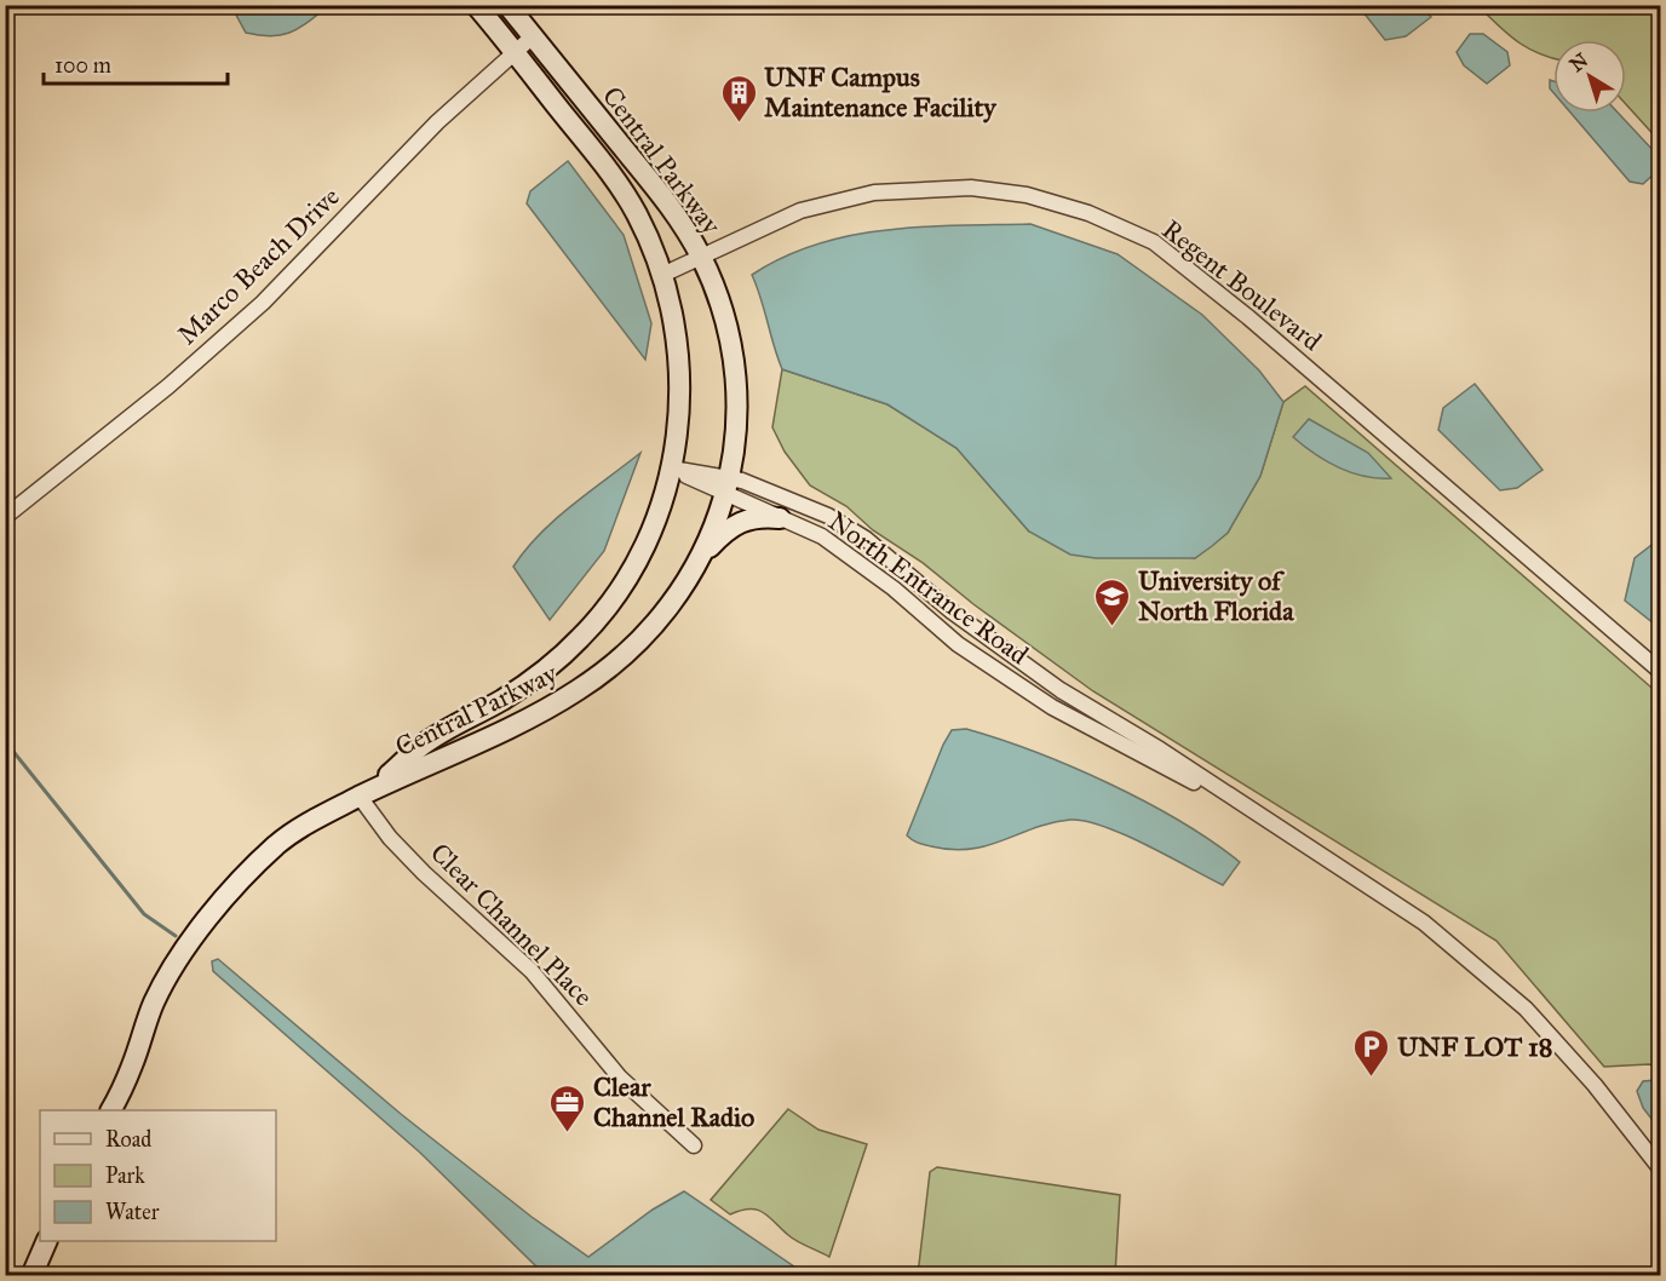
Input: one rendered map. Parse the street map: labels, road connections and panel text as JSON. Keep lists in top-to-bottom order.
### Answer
{
  "streets": {
    "street": [
      "Central Parkway",
      "Marco Beach Drive",
      "Regent Boulevard",
      "North Entrance Road",
      "Clear Channel Place"
    ]
  },
  "crossings": [
    ["Central Parkway", "Marco Beach Drive"],
    ["Central Parkway", "Regent Boulevard"],
    ["Central Parkway", "North Entrance Road"],
    ["Central Parkway", "Clear Channel Place"]
  ],
  "places": {
    "building": ["UNF Campus Maintenance Facility"],
    "school or university": ["University of North Florida"],
    "parking": ["UNF LOT 18"],
    "office": ["Clear Channel Radio"]
  },
  "legend": ["Road", "Park", "Water"],
  "scale_bar": "100 m",
  "north": "top left"
}
